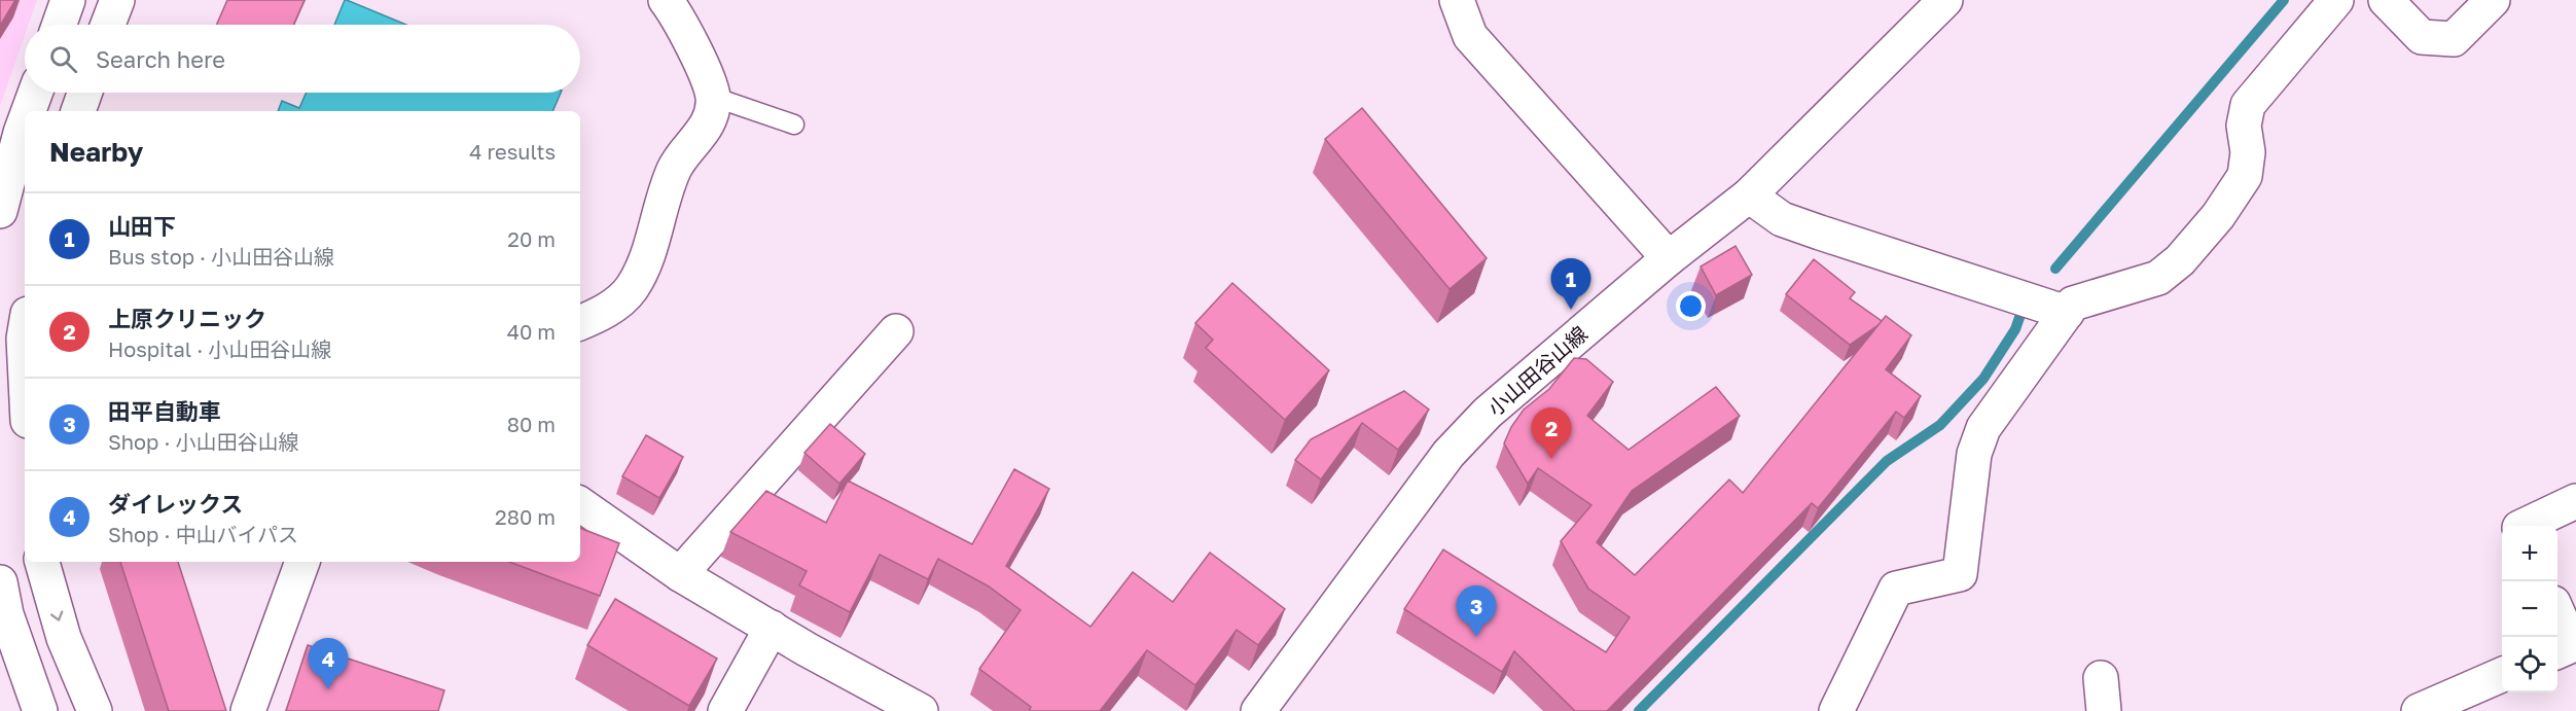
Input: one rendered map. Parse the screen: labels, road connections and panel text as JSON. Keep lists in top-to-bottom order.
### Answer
{
  "streets": {
    "street": ["小山田谷山線"]
  },
  "page": {
    "search": "Search here",
    "heading": ["Nearby", "4 results"],
    "list": [
      {
        "mark": "1",
        "name": "山田下",
        "note": "Bus stop · 小山田谷山線",
        "value": "20 m"
      },
      {
        "mark": "2",
        "name": "上原クリニック",
        "note": "Hospital · 小山田谷山線",
        "value": "40 m"
      },
      {
        "mark": "3",
        "name": "田平自動車",
        "note": "Shop · 小山田谷山線",
        "value": "80 m"
      },
      {
        "mark": "4",
        "name": "ダイレックス",
        "note": "Shop · 中山バイパス",
        "value": "280 m"
      }
    ],
    "pins": [
      "1",
      "2",
      "3",
      "4"
    ],
    "map_buttons": ["+", "−"]
  }
}
